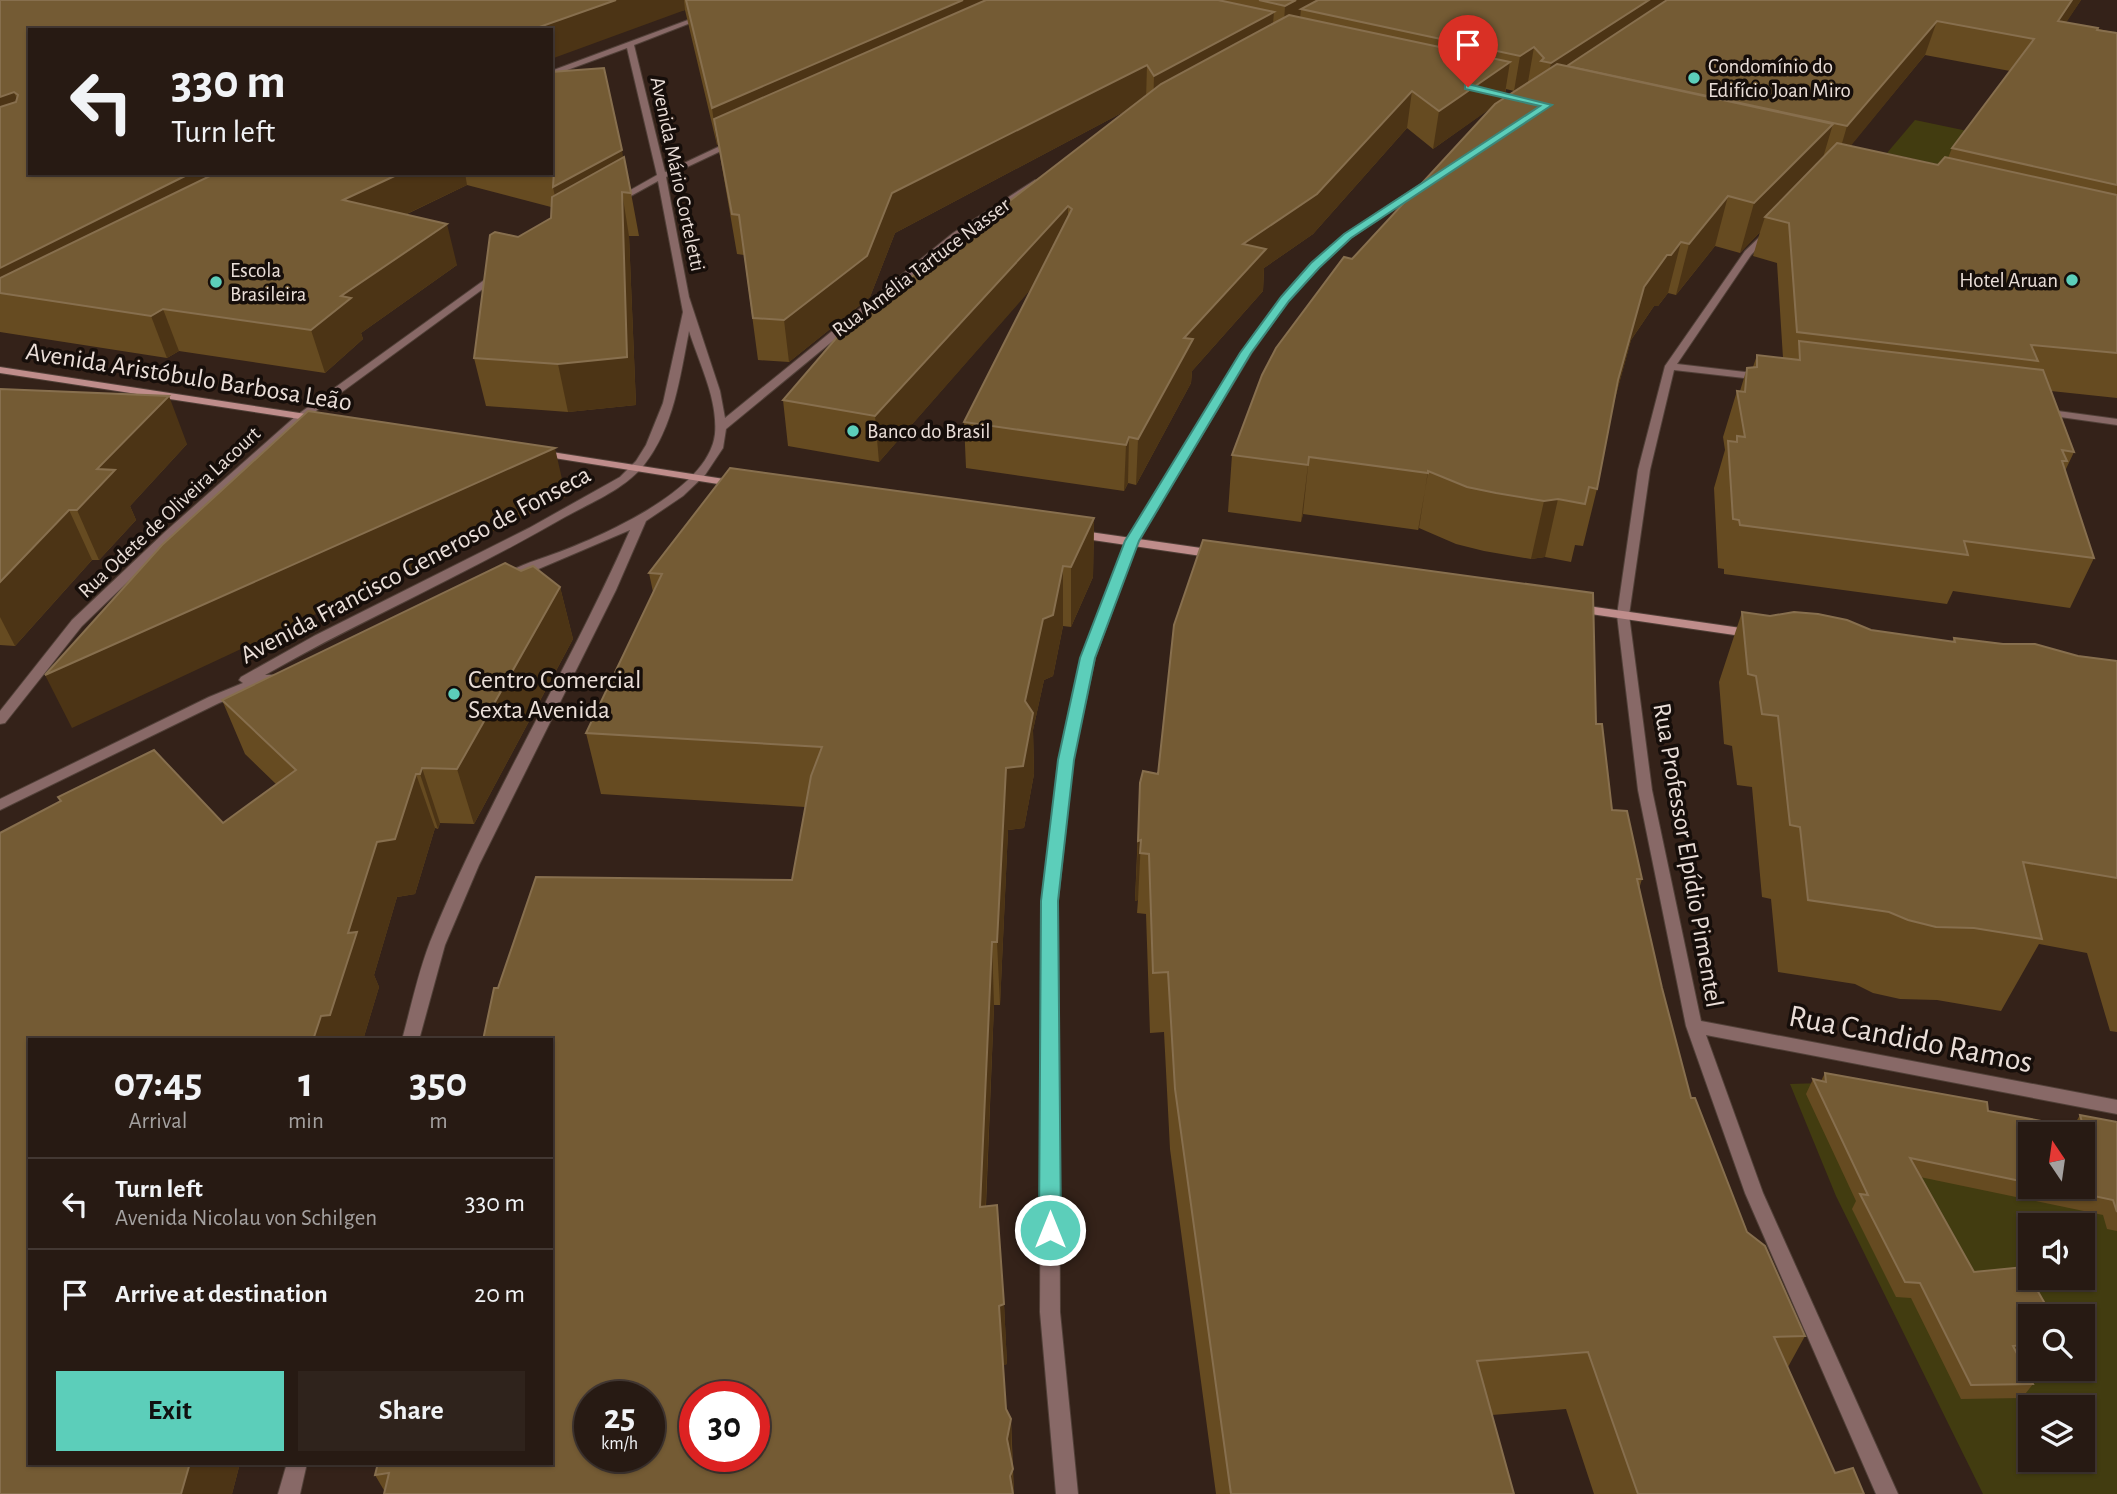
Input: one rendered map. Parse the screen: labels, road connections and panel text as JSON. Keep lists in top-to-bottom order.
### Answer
{
  "streets": {
    "street": [
      "Avenida Mário Corteletti",
      "Rua Amélia Tartuce Nasser",
      "Avenida Aristóbulo Barbosa Leão",
      "Rua Odete de Oliveira Lacourt",
      "Avenida Francisco Generoso de Fonseca",
      "Rua Professor Elpídio Pimentel",
      "Rua Candido Ramos"
    ]
  },
  "crossings": [
    ["Avenida Mário Corteletti", "Rua Amélia Tartuce Nasser"],
    ["Avenida Mário Corteletti", "Avenida Francisco Generoso de Fonseca"],
    ["Avenida Aristóbulo Barbosa Leão", "Rua Odete de Oliveira Lacourt"],
    ["Rua Professor Elpídio Pimentel", "Rua Candido Ramos"]
  ],
  "places": [
    "Condomínio do Edifício Joan Miro",
    "Hotel Aruan",
    "Escola Brasileira",
    "Banco do Brasil",
    "Centro Comercial Sexta Avenida"
  ],
  "north": "top",
  "page": {
    "turn": ["330 m", "Turn left"],
    "eta": [
      "07:45",
      "Arrival",
      "1",
      "min",
      "350",
      "m"
    ],
    "list": [
      {
        "name": "Turn left",
        "note": "Avenida Nicolau von Schilgen",
        "value": "330 m"
      },
      {
        "name": "Arrive at destination",
        "value": "20 m"
      }
    ],
    "buttons": ["Exit", "Share"],
    "speed": "25 km/h",
    "limit": "30"
  }
}
